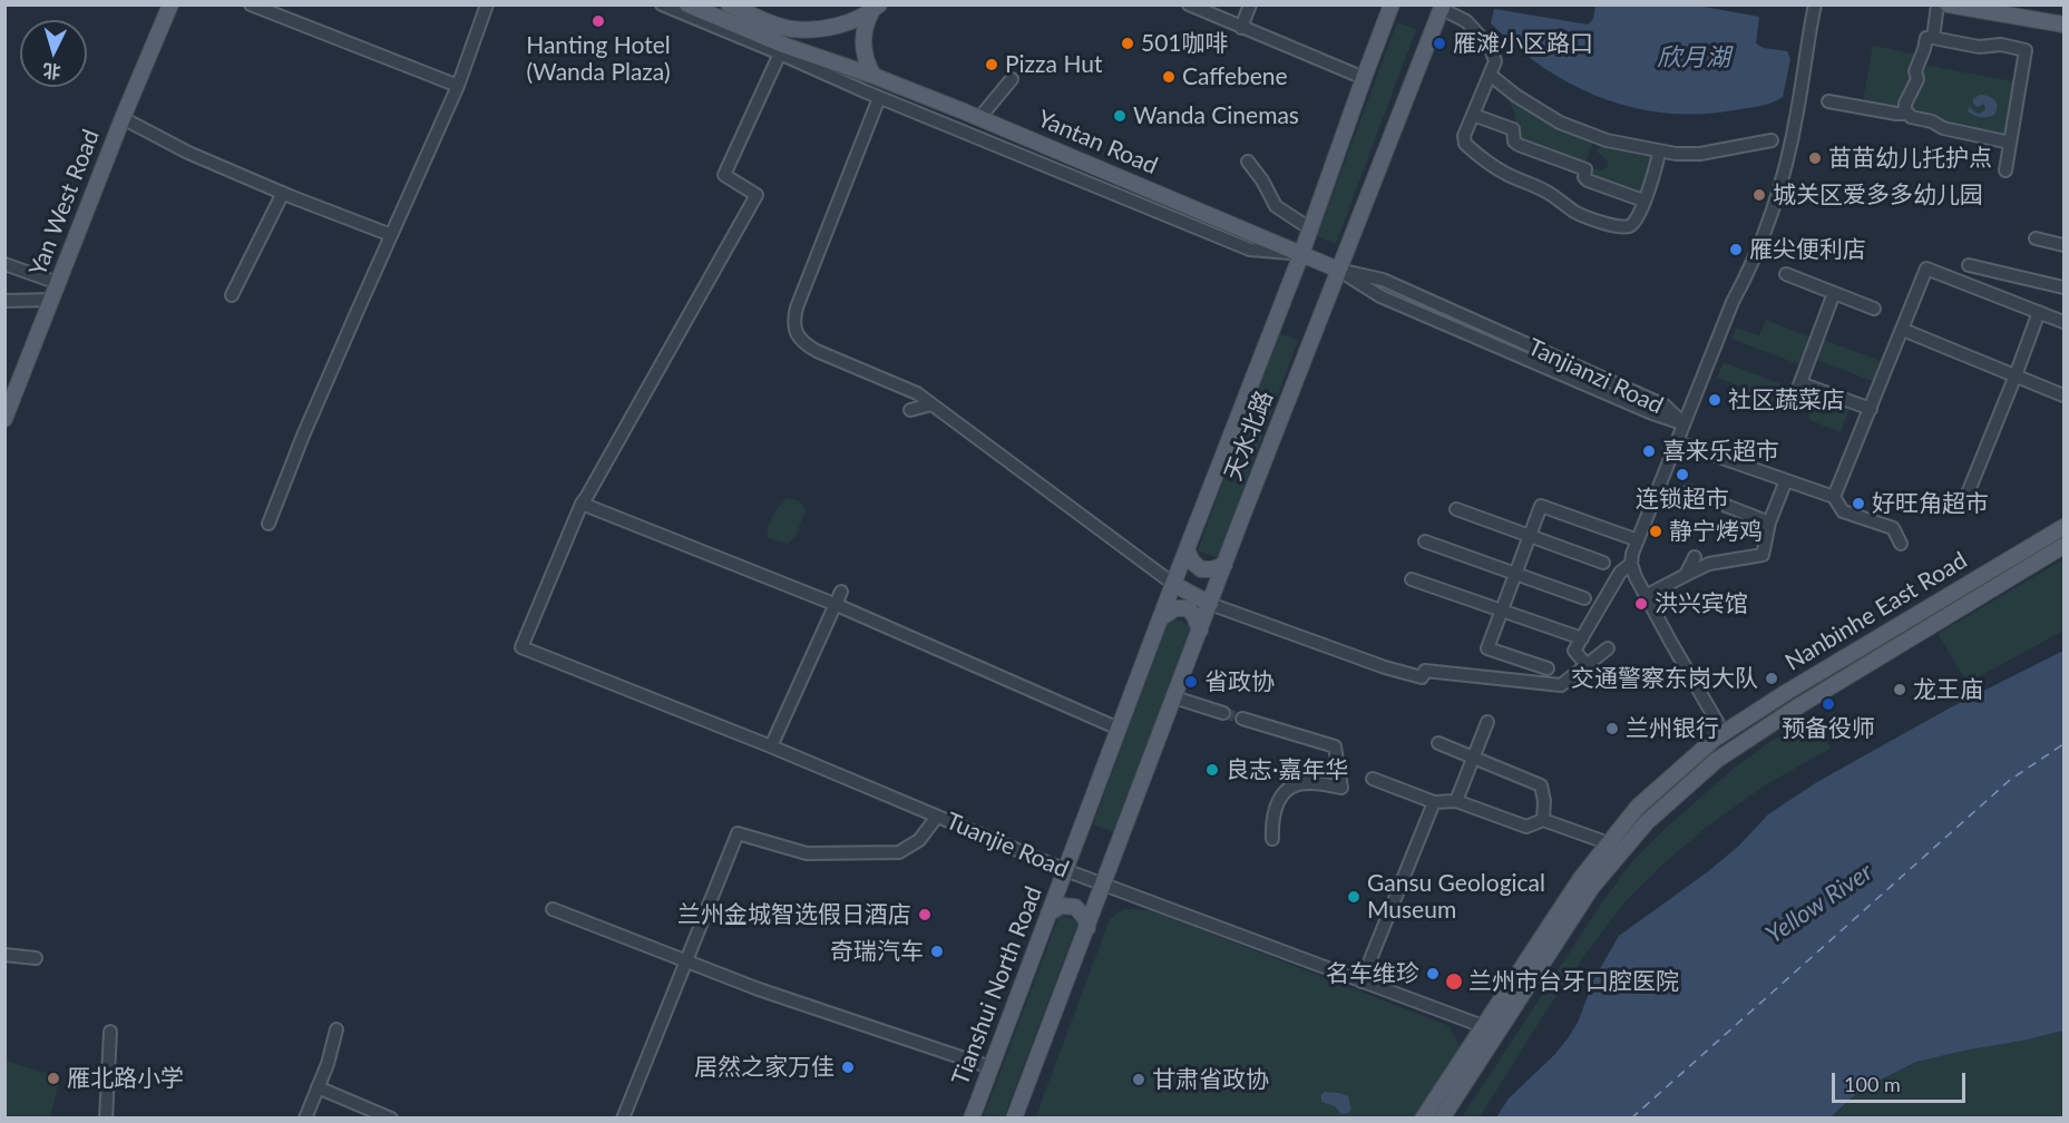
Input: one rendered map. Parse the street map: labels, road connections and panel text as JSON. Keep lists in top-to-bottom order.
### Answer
{
  "streets": {
    "main road": [
      "Yantan Road",
      "Yan West Road",
      "天水北路",
      "Nanbinhe East Road",
      "Tianshui North Road"
    ],
    "street": ["Tanjianzi Road", "Tuanjie Road"]
  },
  "crossings": [
    ["Yantan Road", "Tanjianzi Road"],
    ["Yantan Road", "天水北路"],
    ["Tanjianzi Road", "天水北路"],
    ["天水北路", "Tuanjie Road"],
    ["天水北路", "Tianshui North Road"],
    ["Nanbinhe East Road", "Tuanjie Road"],
    ["Tuanjie Road", "Tianshui North Road"]
  ],
  "water": ["欣月湖", "Yellow River"],
  "places": [
    "Hanting Hotel (Wanda Plaza)",
    "501咖啡",
    "雁滩小区路口",
    "Pizza Hut",
    "Caffebene",
    "Wanda Cinemas",
    "苗苗幼儿托护点",
    "城关区爱多多幼儿园",
    "雁尖便利店",
    "社区蔬菜店",
    "喜来乐超市",
    "连锁超市",
    "好旺角超市",
    "静宁烤鸡",
    "洪兴宾馆",
    "交通警察东岗大队",
    "省政协",
    "龙王庙",
    "预备役师",
    "兰州银行",
    "良志·嘉年华",
    "Gansu Geological Museum",
    "兰州金城智选假日酒店",
    "奇瑞汽车",
    "名车维珍",
    "兰州市台牙口腔医院",
    "居然之家万佳",
    "雁北路小学",
    "甘肃省政协"
  ],
  "scale_bar": "100 m",
  "north": "bottom"
}
